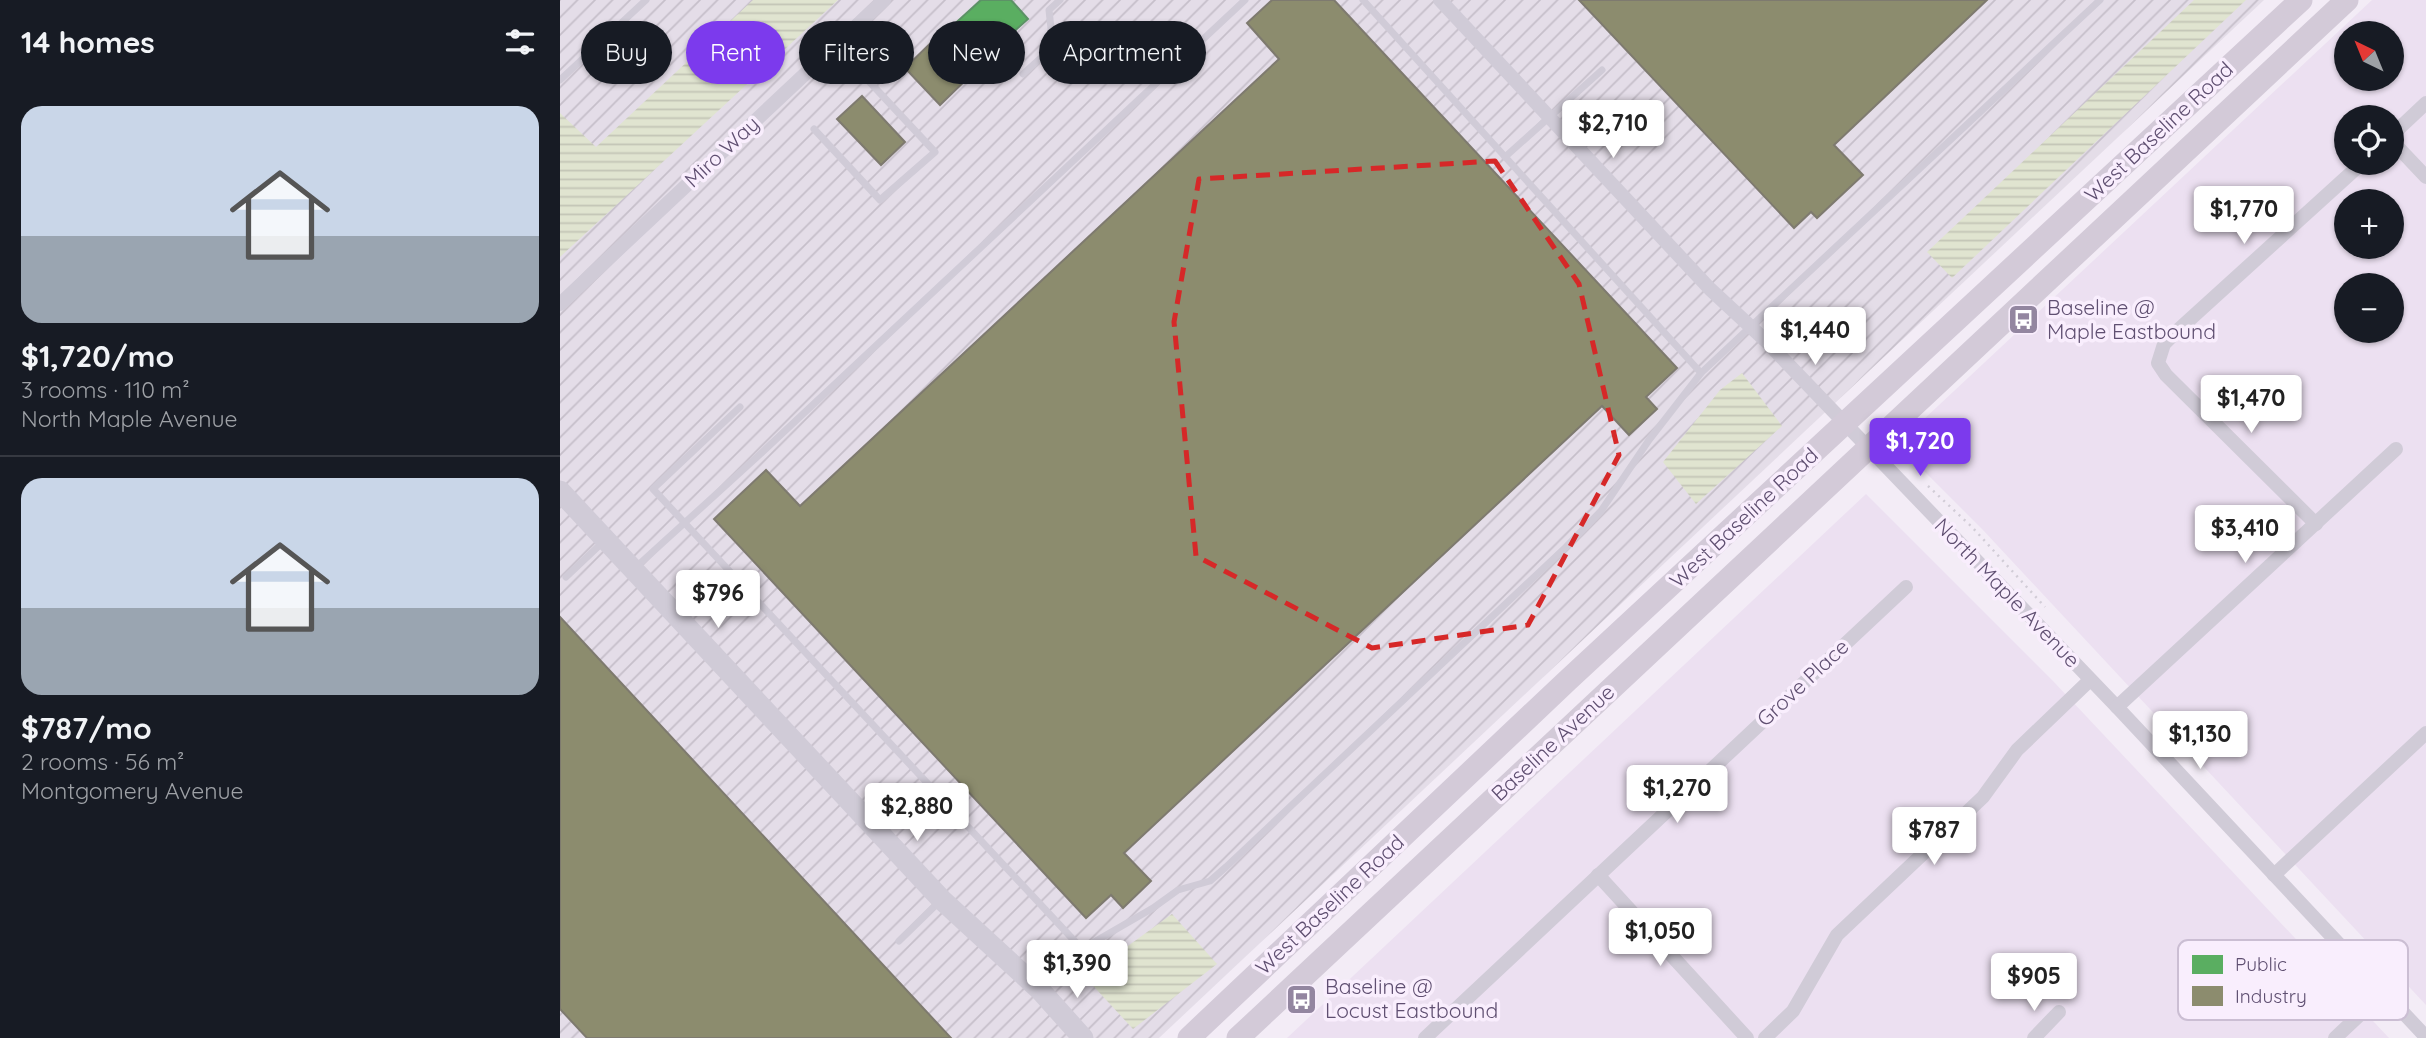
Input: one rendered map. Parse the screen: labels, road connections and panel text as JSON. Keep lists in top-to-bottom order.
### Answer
{
  "streets": {
    "main road": ["West Baseline Road", "Baseline Avenue"],
    "street": ["Miro Way", "North Maple Avenue", "Grove Place"]
  },
  "crossings": [
    ["West Baseline Road", "North Maple Avenue"],
    ["West Baseline Road", "Baseline Avenue"],
    ["North Maple Avenue", "Baseline Avenue"]
  ],
  "places": {
    "bus stop": ["Baseline @ Maple Eastbound", "Baseline @ Locust Eastbound"]
  },
  "legend": ["Public", "Industry"],
  "north": "top left",
  "page": {
    "heading": "14 homes",
    "map_buttons": ["+", "−"],
    "chip": [
      "Buy",
      "Rent",
      "Filters",
      "New",
      "Apartment"
    ],
    "list": [
      {
        "name": "$1,720/mo",
        "note": "3 rooms · 110 m² · North Maple Avenue"
      },
      {
        "name": "$787/mo",
        "note": "2 rooms · 56 m² · Montgomery Avenue"
      }
    ],
    "price": [
      "$2,710",
      "$1,770",
      "$1,440",
      "$1,470",
      "$1,720",
      "$3,410",
      "$796",
      "$1,130",
      "$1,270",
      "$2,880",
      "$787",
      "$1,050",
      "$1,390",
      "$905"
    ]
  }
}
